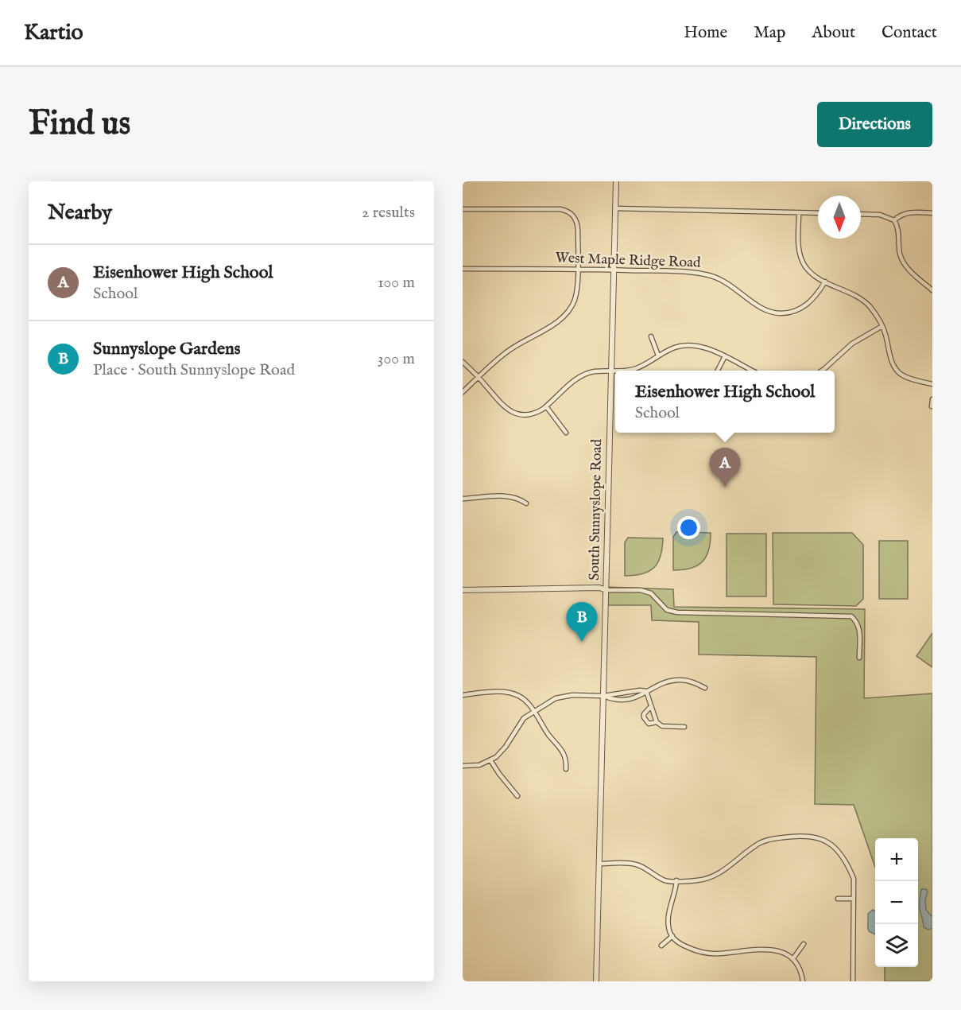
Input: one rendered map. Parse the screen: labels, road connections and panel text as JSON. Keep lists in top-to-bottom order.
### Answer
{
  "streets": {
    "street": ["West Maple Ridge Road", "South Sunnyslope Road"]
  },
  "crossings": [
    ["West Maple Ridge Road", "South Sunnyslope Road"]
  ],
  "north": "bottom",
  "page": {
    "header": "Kartio",
    "nav": [
      "Home",
      "Map",
      "About",
      "Contact"
    ],
    "buttons": "Directions",
    "title": "Find us",
    "heading": ["Nearby", "2 results"],
    "list": [
      {
        "mark": "A",
        "name": "Eisenhower High School",
        "note": "School",
        "value": "100 m"
      },
      {
        "mark": "B",
        "name": "Sunnyslope Gardens",
        "note": "Place · South Sunnyslope Road",
        "value": "300 m"
      }
    ],
    "popup": ["Eisenhower High School", "School"],
    "pins": ["A", "B"],
    "map_buttons": ["+", "−"]
  }
}
